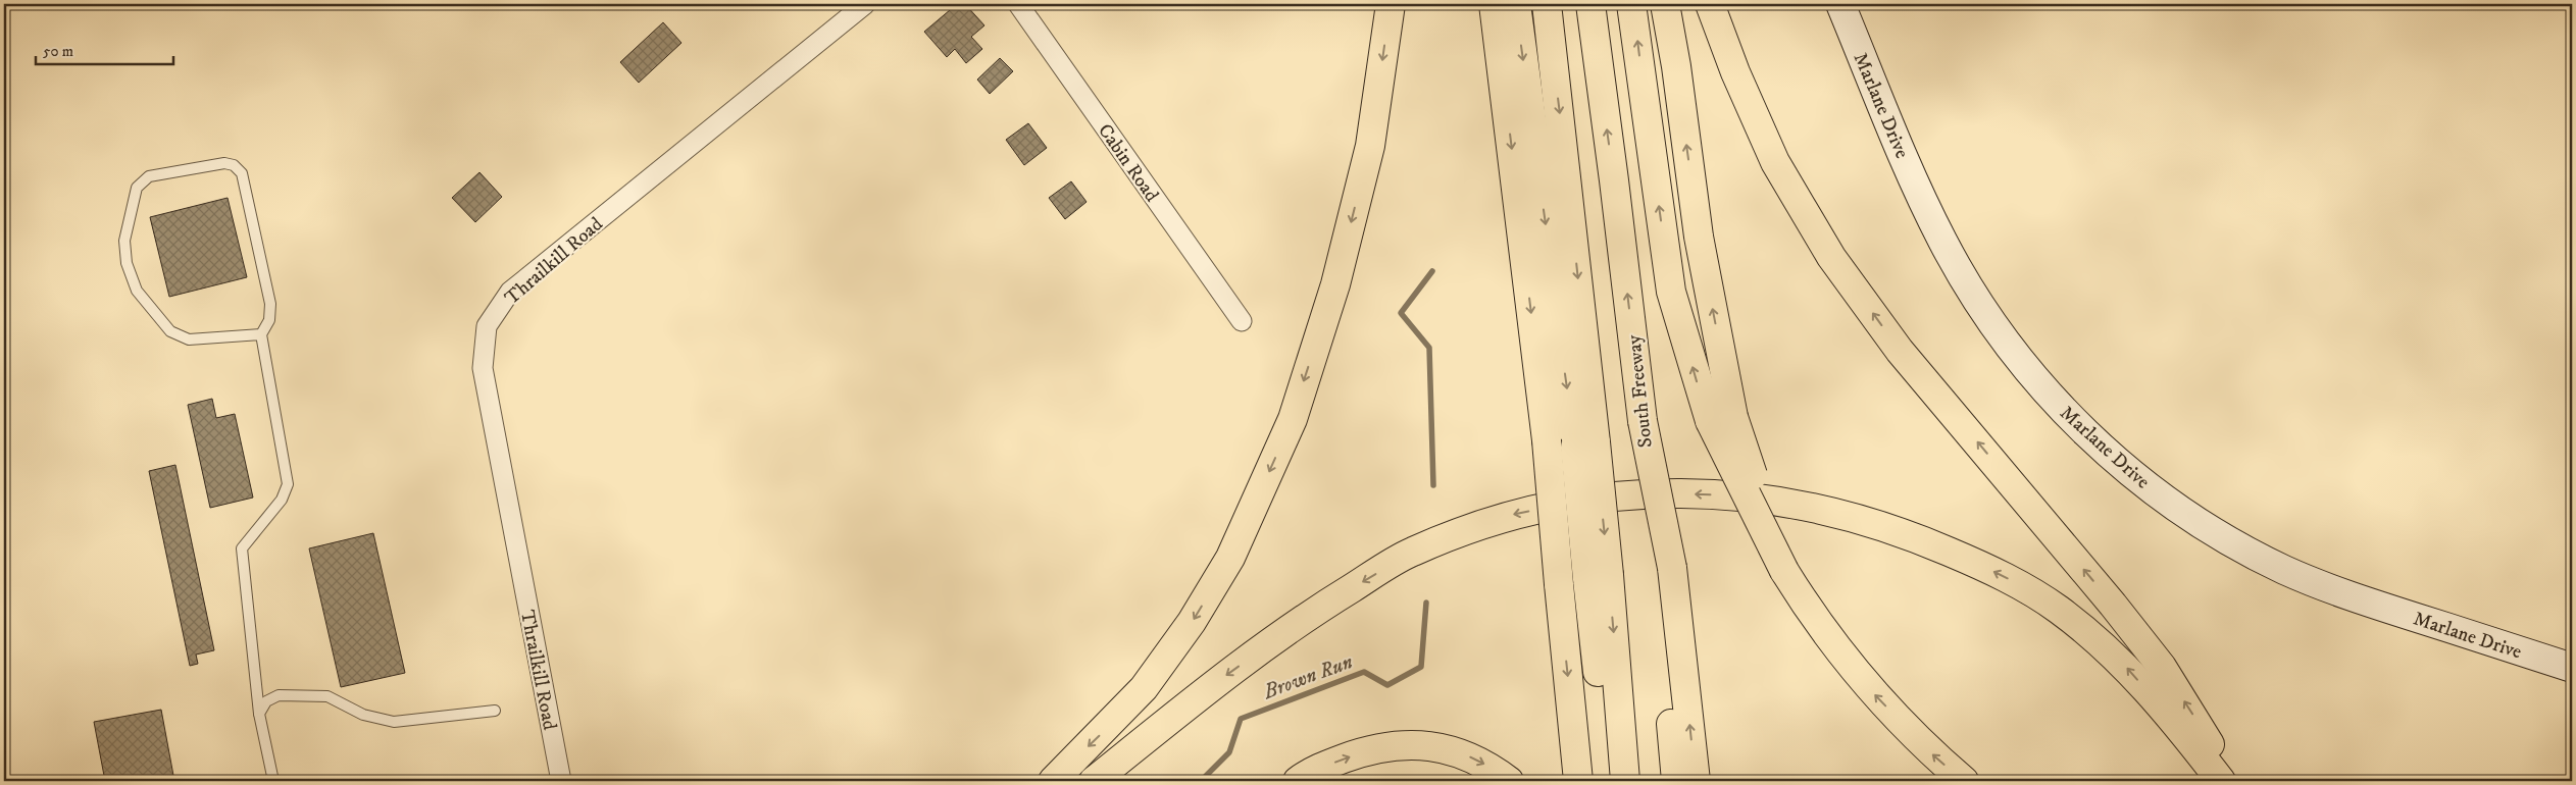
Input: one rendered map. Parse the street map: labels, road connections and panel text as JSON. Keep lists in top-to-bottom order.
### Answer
{
  "streets": {
    "highway": ["South Freeway"],
    "street": ["Marlane Drive", "Cabin Road", "Thrailkill Road"]
  },
  "water": ["Brown Run"],
  "scale_bar": "50 m"
}
